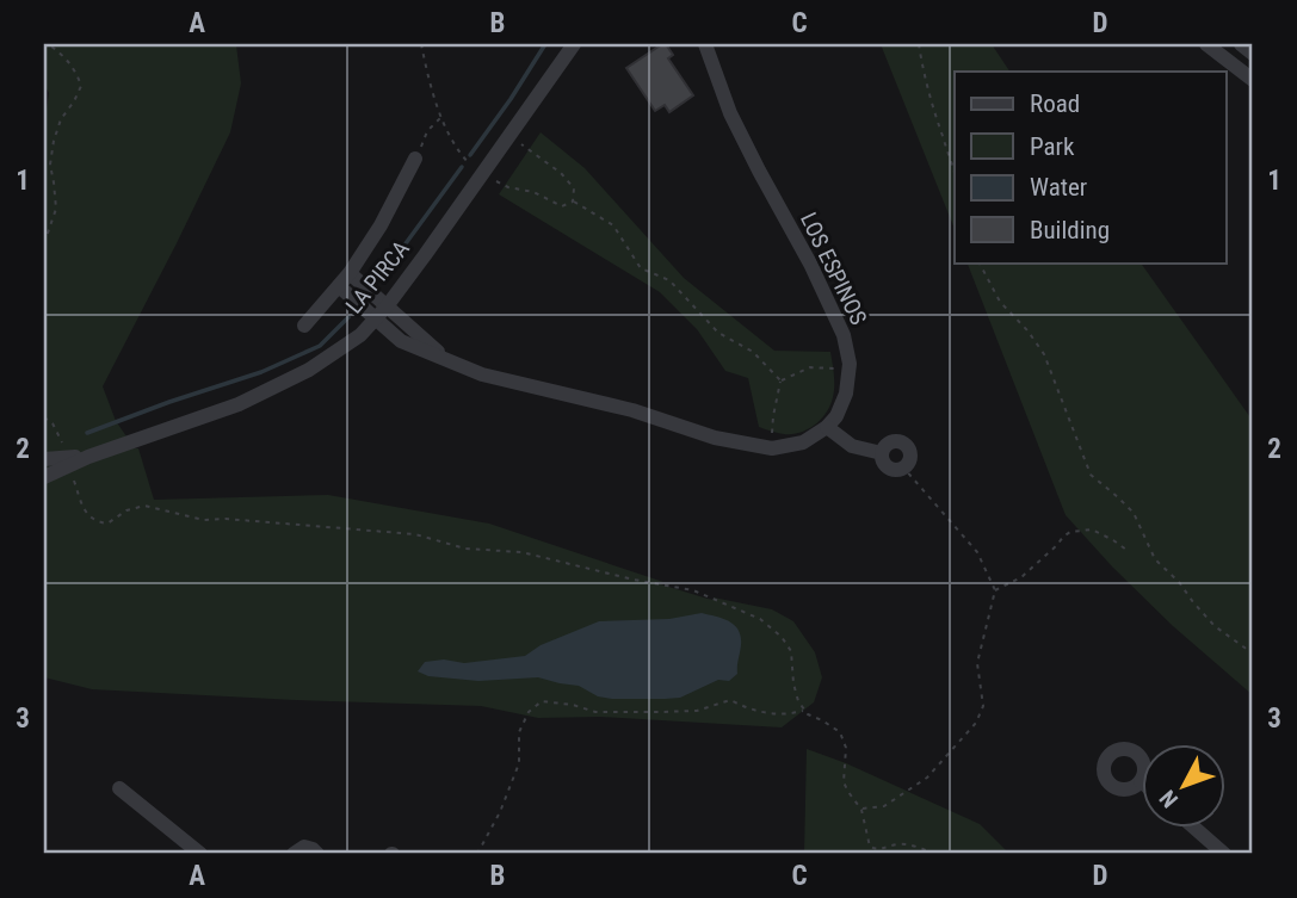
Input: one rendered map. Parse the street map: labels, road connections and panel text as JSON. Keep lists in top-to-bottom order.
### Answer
{
  "streets": {
    "street": ["LOS ESPINOS", "LA PIRCA"]
  },
  "legend": [
    "Road",
    "Park",
    "Water",
    "Building"
  ],
  "north": "bottom left",
  "grid": {
    "columns": [
      "A",
      "B",
      "C",
      "D"
    ],
    "rows": ["1", "2", "3"]
  }
}
